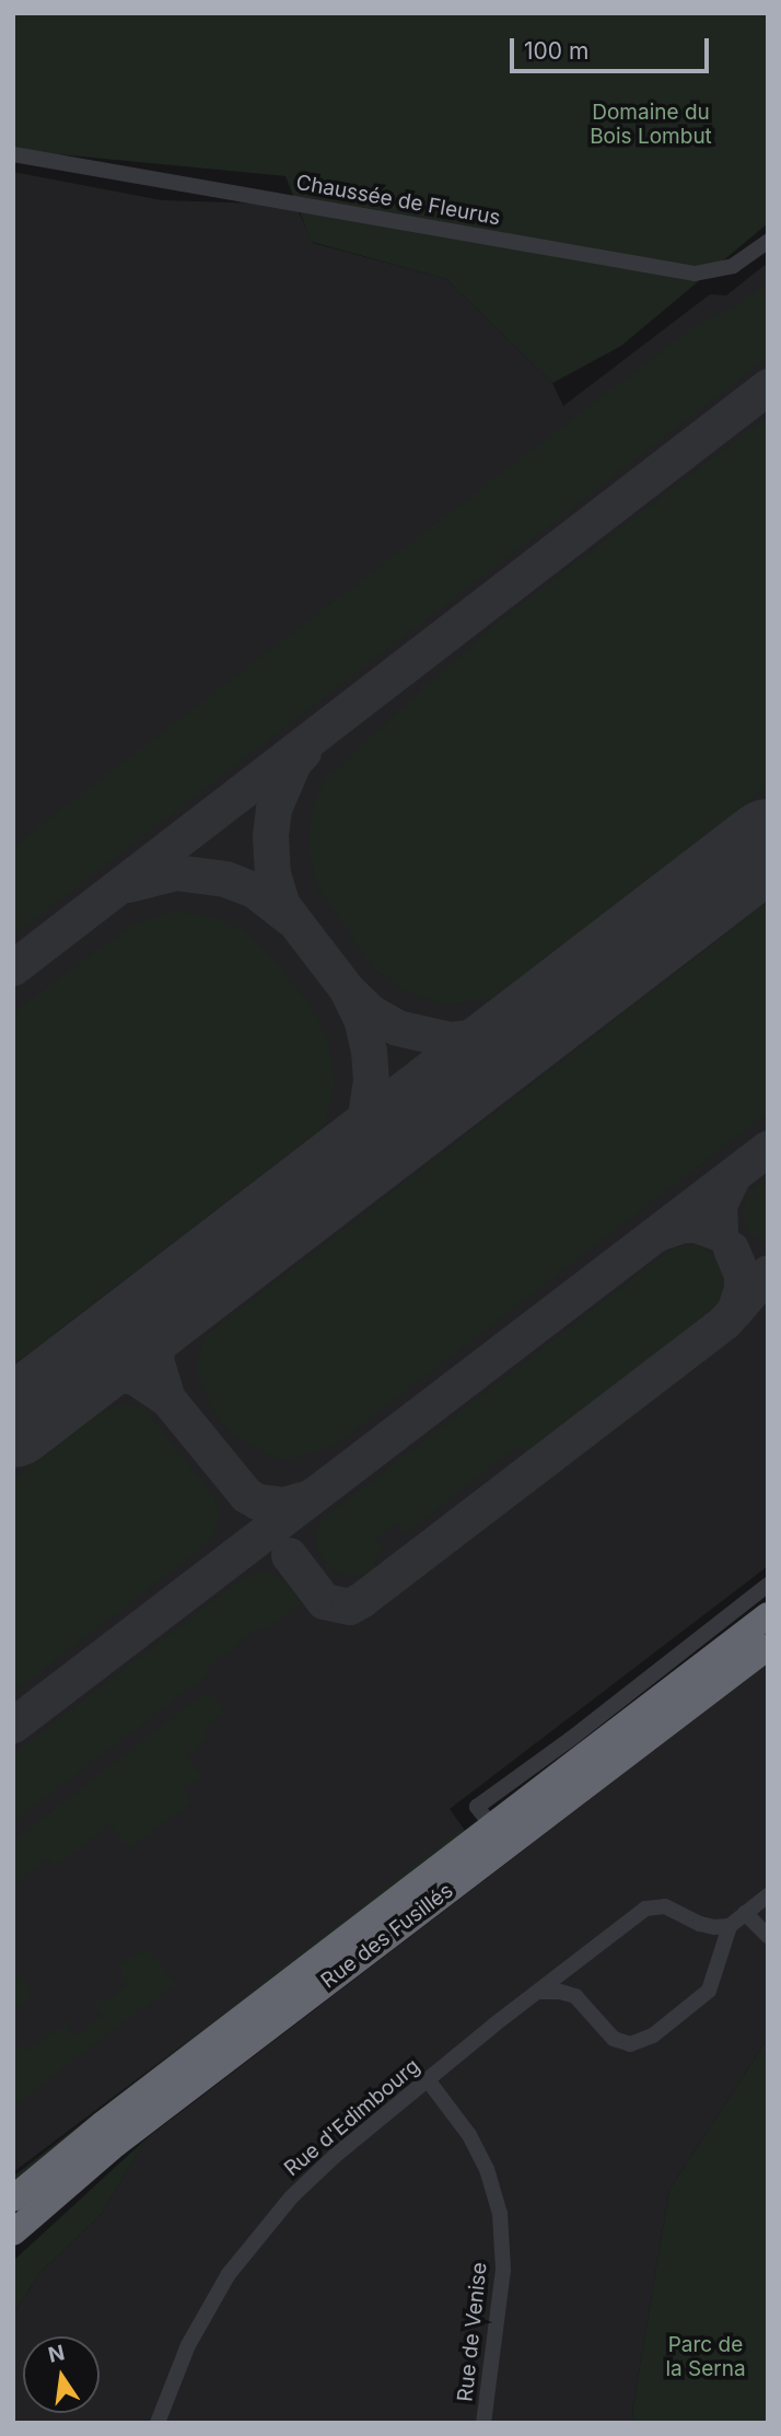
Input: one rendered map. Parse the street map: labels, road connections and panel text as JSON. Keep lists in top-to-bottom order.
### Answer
{
  "streets": {
    "highway": ["Rue des Fusillés"],
    "street": ["Chaussée de Fleurus", "Rue d'Edimbourg", "Rue de Venise"]
  },
  "crossings": [
    ["Rue d'Edimbourg", "Rue de Venise"]
  ],
  "parks": ["Domaine du Bois Lombut", "Parc de la Serna"],
  "scale_bar": "100 m",
  "north": "top"
}
